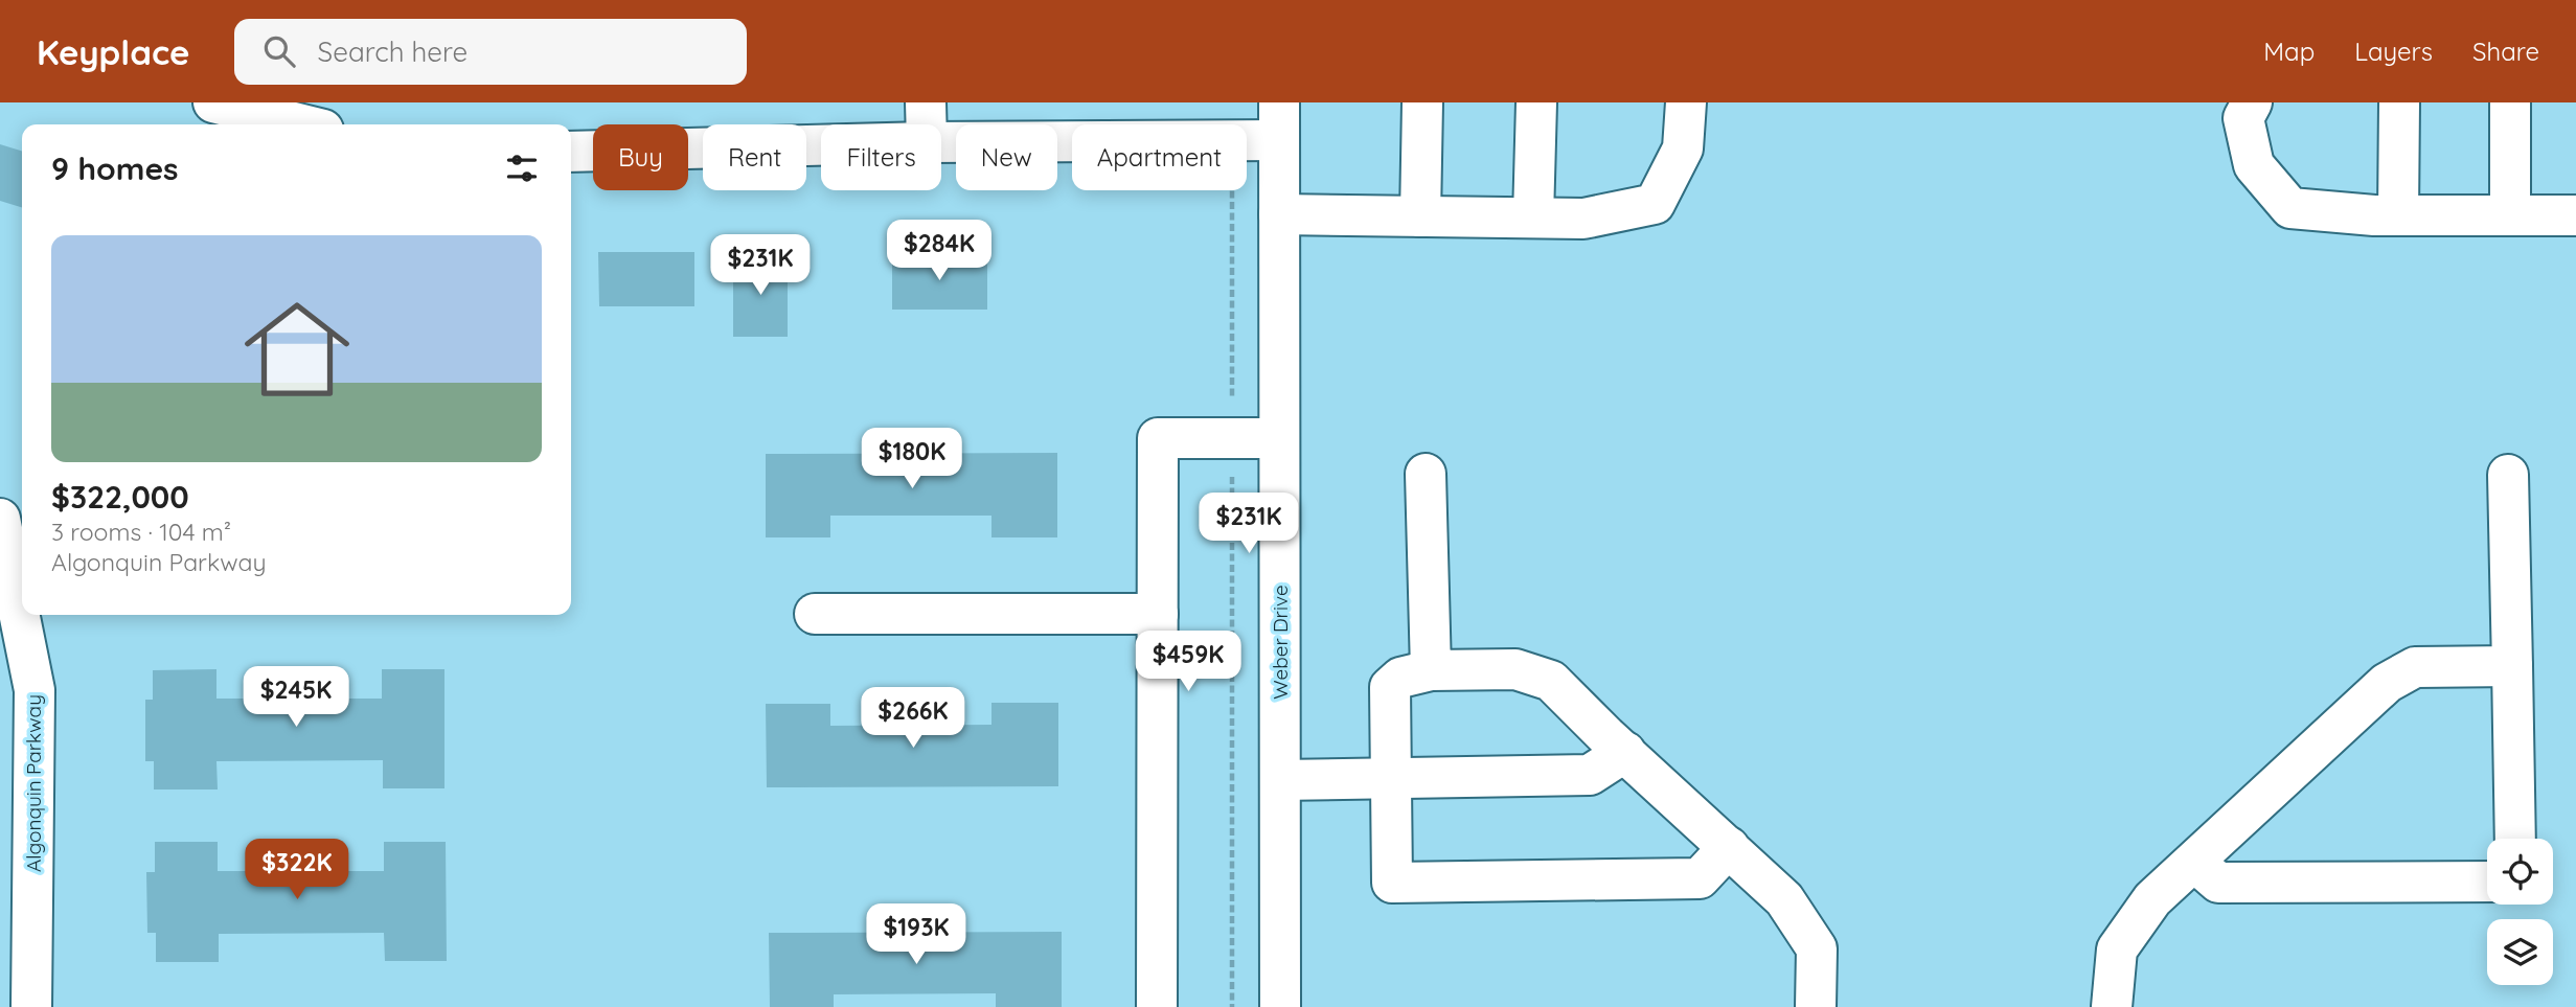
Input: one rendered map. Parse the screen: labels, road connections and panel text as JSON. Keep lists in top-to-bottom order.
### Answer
{
  "streets": {
    "street": ["Weber Drive", "Algonquin Parkway"]
  },
  "page": {
    "header": "Keyplace",
    "search": "Search here",
    "nav": ["Map", "Layers", "Share"],
    "chip": [
      "Buy",
      "Rent",
      "Filters",
      "New",
      "Apartment"
    ],
    "heading": "9 homes",
    "list": [
      {
        "name": "$322,000",
        "note": "3 rooms · 104 m² · Algonquin Parkway"
      }
    ],
    "price": [
      "$284K",
      "$231K",
      "$180K",
      "$231K",
      "$459K",
      "$245K",
      "$266K",
      "$322K",
      "$193K"
    ]
  }
}
